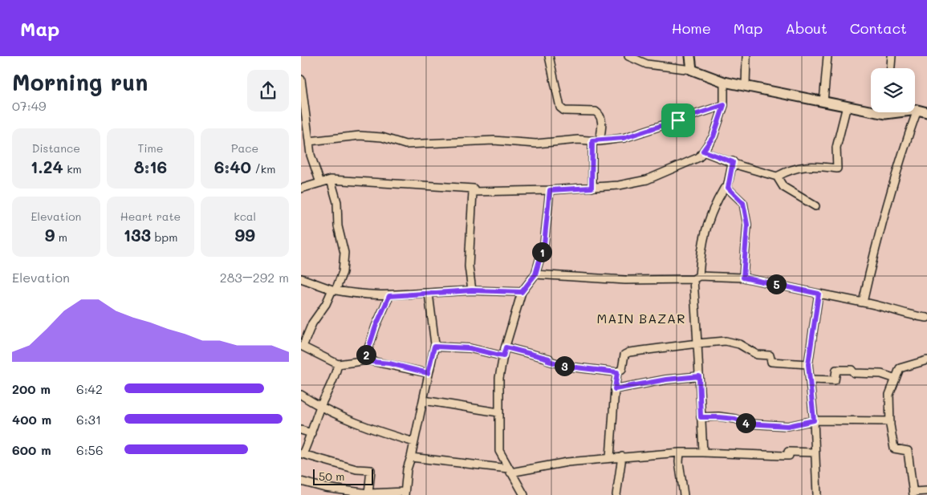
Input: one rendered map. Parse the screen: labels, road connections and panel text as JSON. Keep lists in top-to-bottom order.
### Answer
{
  "districts": ["MAIN BAZAR"],
  "scale_bar": "50 m",
  "page": {
    "header": "Map",
    "nav": [
      "Home",
      "Map",
      "About",
      "Contact"
    ],
    "heading": ["Morning run", "07:49"],
    "stats": [
      ["Distance", "1.24 km"],
      ["Time", "8:16"],
      ["Pace", "6:40 /km"],
      ["Elevation", "9 m"],
      ["Heart rate", "133 bpm"],
      ["kcal", "99"]
    ],
    "pins": [
      "1",
      "5",
      "2",
      "3",
      "4"
    ],
    "chart": ["Elevation", "283–292 m"],
    "list": [
      {
        "name": "200 m",
        "note": "6:42"
      },
      {
        "name": "400 m",
        "note": "6:31"
      },
      {
        "name": "600 m",
        "note": "6:56"
      }
    ],
    "scale": "50 m"
  }
}
